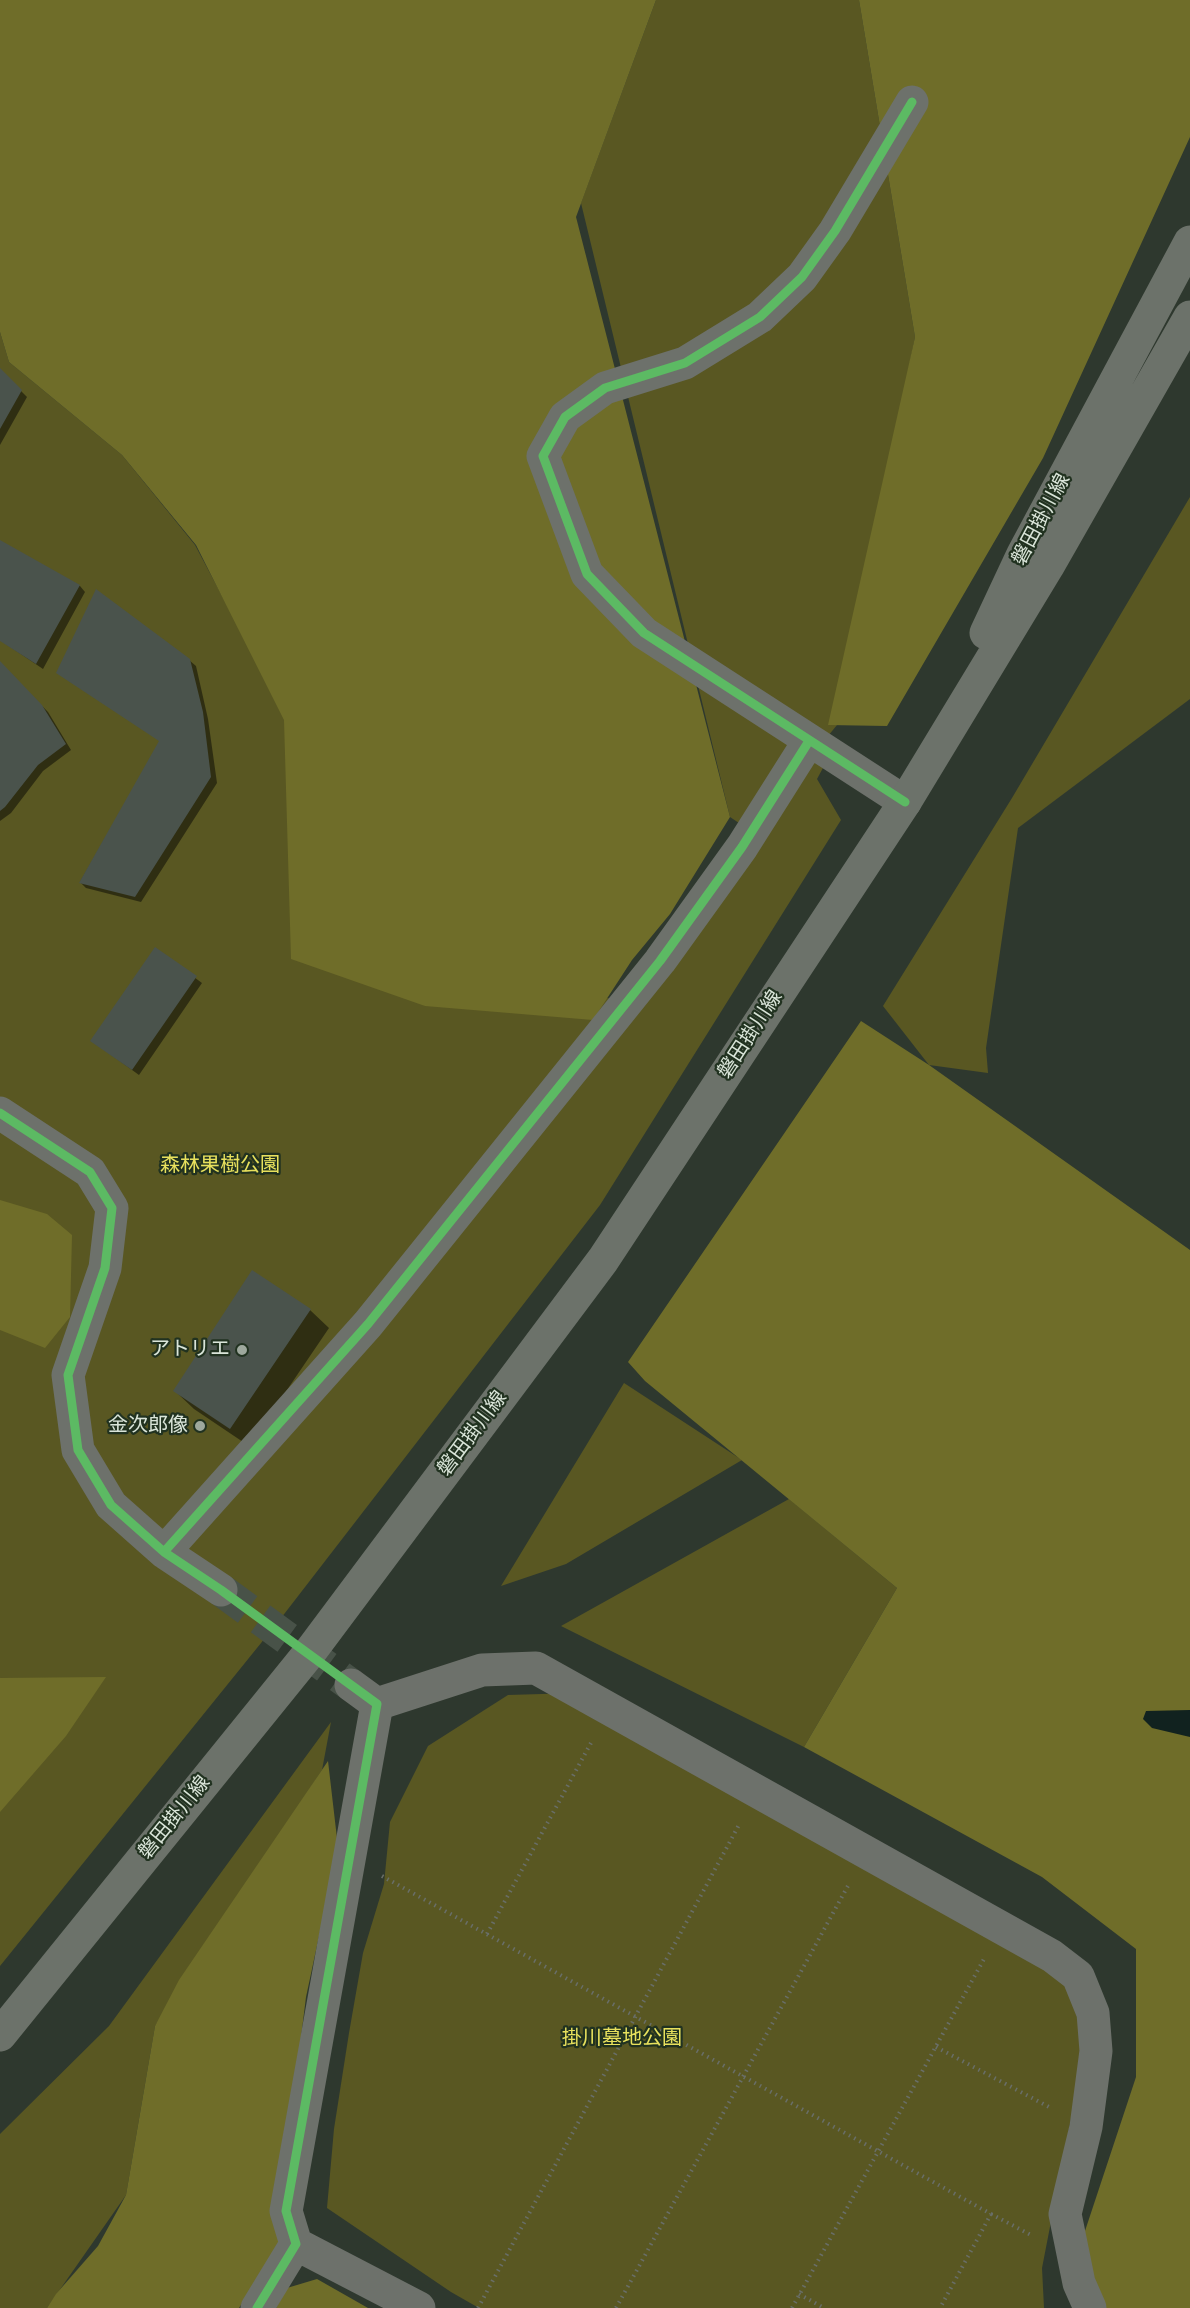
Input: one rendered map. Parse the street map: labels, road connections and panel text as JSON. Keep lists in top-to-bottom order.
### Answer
{
  "streets": {
    "main road": ["磐田掛川線"]
  },
  "parks": ["森林果樹公園", "掛川墓地公園"],
  "places": ["アトリエ", "金次郎像"]
}
